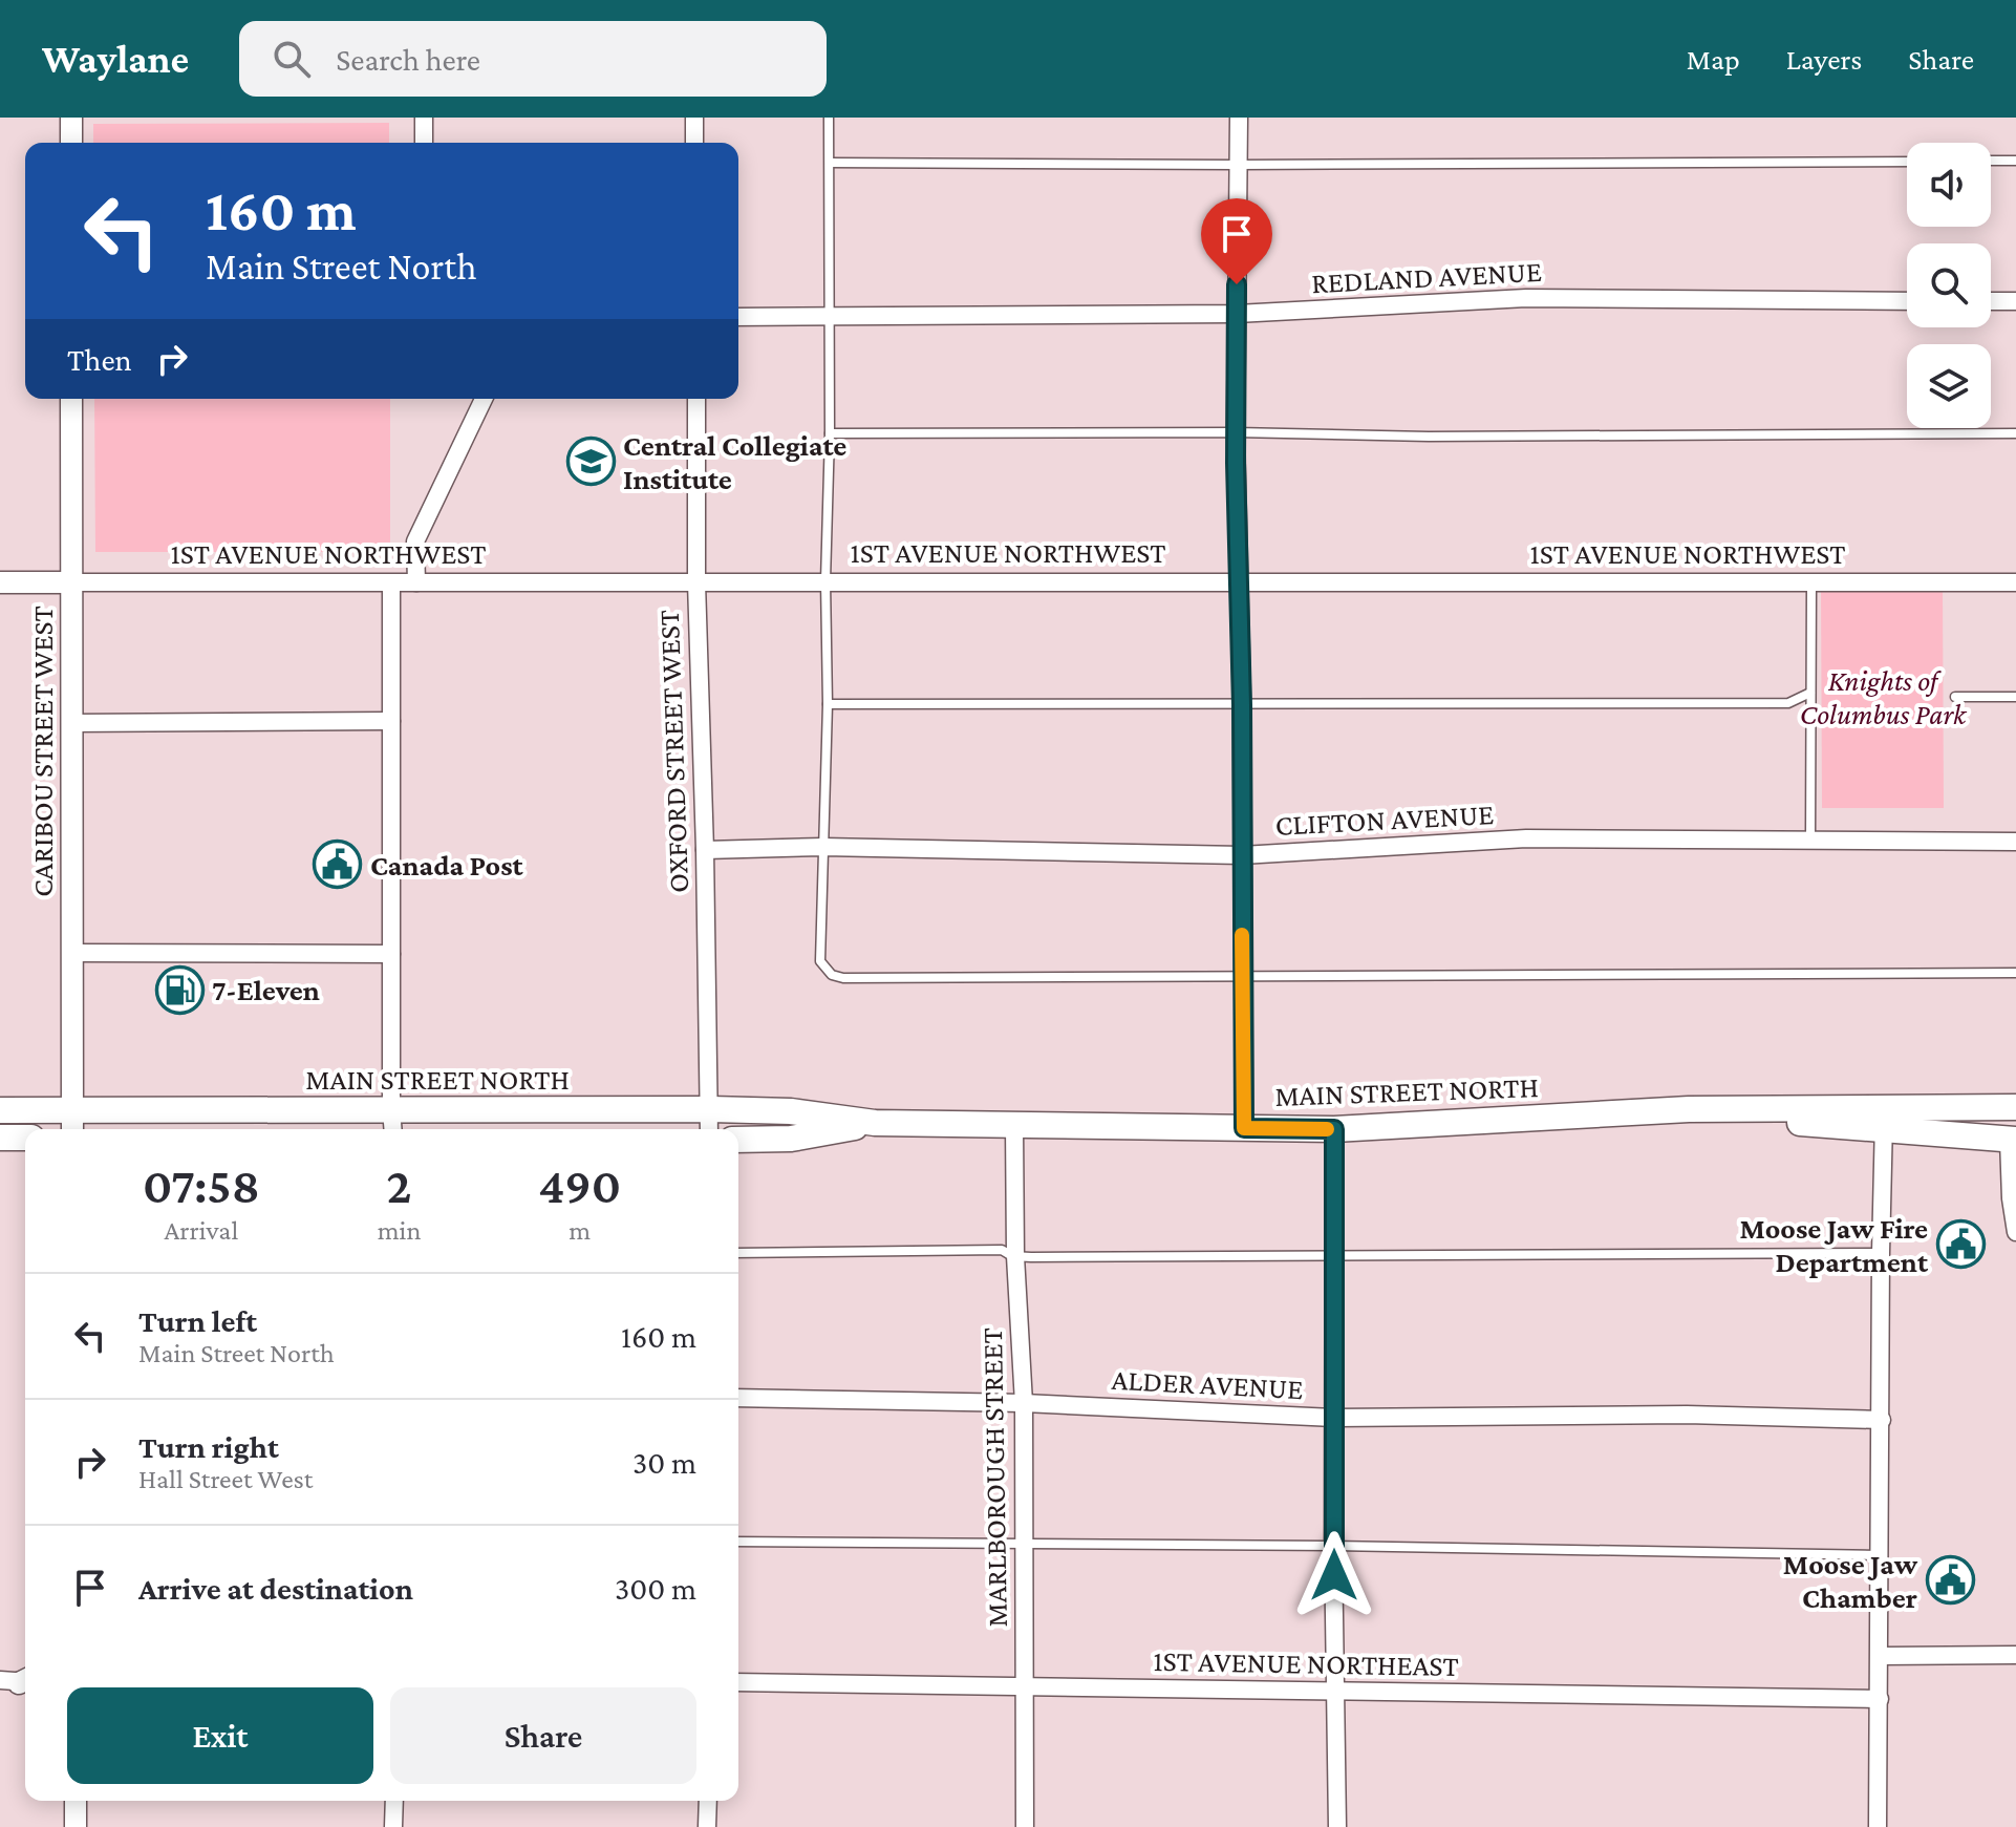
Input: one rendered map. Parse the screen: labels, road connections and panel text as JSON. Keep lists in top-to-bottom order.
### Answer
{
  "streets": {
    "main road": ["MAIN STREET NORTH"],
    "street": [
      "REDLAND AVENUE",
      "1ST AVENUE NORTHWEST",
      "CARIBOU STREET WEST",
      "OXFORD STREET WEST",
      "CLIFTON AVENUE",
      "ALDER AVENUE",
      "MARLBOROUGH STREET",
      "1ST AVENUE NORTHEAST"
    ]
  },
  "crossings": [
    ["1ST AVENUE NORTHWEST", "CARIBOU STREET WEST"],
    ["1ST AVENUE NORTHWEST", "OXFORD STREET WEST"],
    ["CARIBOU STREET WEST", "MAIN STREET NORTH"],
    ["OXFORD STREET WEST", "CLIFTON AVENUE"],
    ["OXFORD STREET WEST", "MAIN STREET NORTH"],
    ["MAIN STREET NORTH", "MARLBOROUGH STREET"],
    ["ALDER AVENUE", "MARLBOROUGH STREET"],
    ["MARLBOROUGH STREET", "1ST AVENUE NORTHEAST"]
  ],
  "parks": ["Knights of Columbus Park"],
  "places": {
    "school or university": ["Central Collegiate Institute"],
    "public building": ["Canada Post", "Moose Jaw Fire Department", "Moose Jaw Chamber"],
    "fuel station": ["7-Eleven"]
  },
  "page": {
    "header": "Waylane",
    "search": "Search here",
    "nav": ["Map", "Layers", "Share"],
    "turn": ["160 m", "Main Street North"],
    "then": "Then",
    "eta": [
      "07:58",
      "Arrival",
      "2",
      "min",
      "490",
      "m"
    ],
    "list": [
      {
        "name": "Turn left",
        "note": "Main Street North",
        "value": "160 m"
      },
      {
        "name": "Turn right",
        "note": "Hall Street West",
        "value": "30 m"
      },
      {
        "name": "Arrive at destination",
        "value": "300 m"
      }
    ],
    "buttons": ["Exit", "Share"]
  }
}
